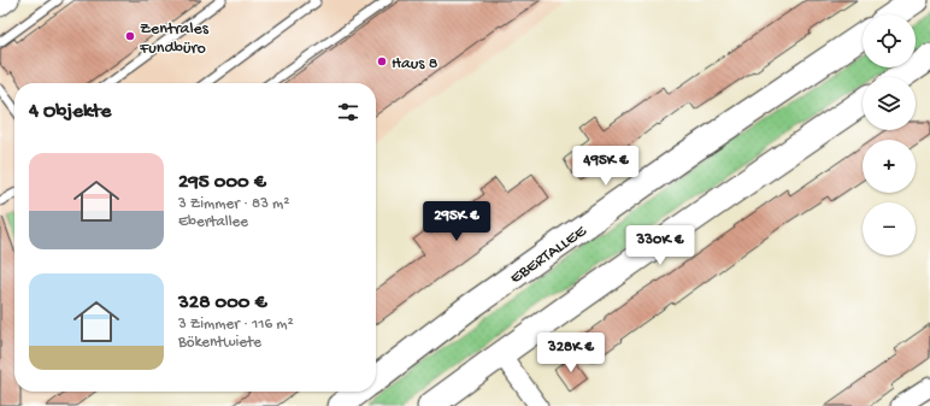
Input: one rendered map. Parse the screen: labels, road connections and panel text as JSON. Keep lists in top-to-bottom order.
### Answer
{
  "streets": {
    "main road": ["EBERTALLEE"]
  },
  "places": ["Zentrales Fundbüro", "Haus 8"],
  "page": {
    "map_buttons": ["+", "−"],
    "heading": "4 Objekte",
    "list": [
      {
        "name": "295 000 €",
        "note": "3 Zimmer · 83 m² · Ebertallee"
      },
      {
        "name": "328 000 €",
        "note": "3 Zimmer · 116 m² · Bökentwiete"
      }
    ],
    "price": [
      "495K €",
      "295K €",
      "330K €",
      "328K €"
    ]
  }
}
